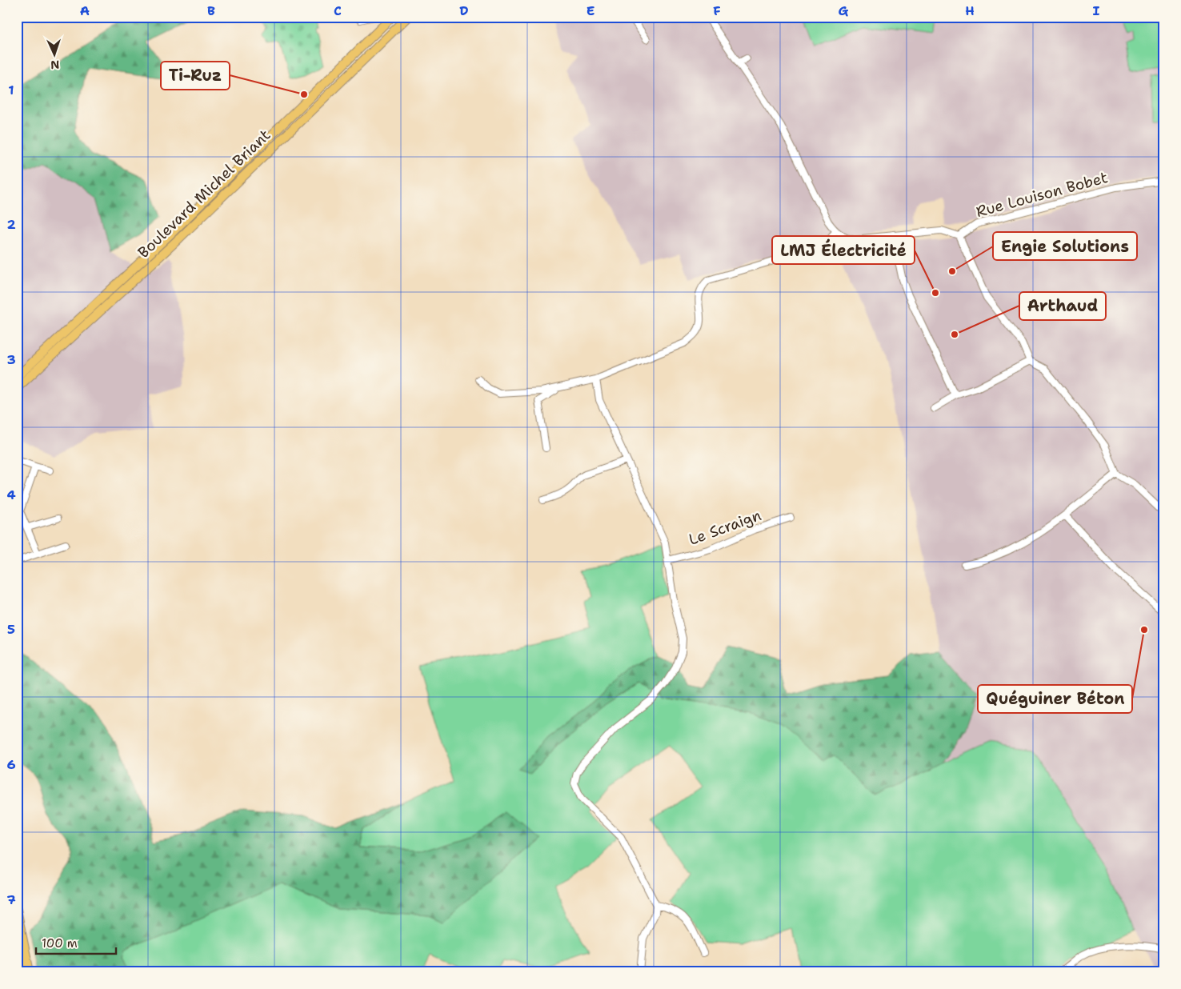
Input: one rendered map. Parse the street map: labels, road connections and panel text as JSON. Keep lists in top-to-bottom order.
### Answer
{
  "streets": {
    "main road": ["Boulevard Michel Briant"],
    "street": ["Rue Louison Bobet", "Le Scraign"]
  },
  "places": [
    "Ti-Ruz",
    "Engie Solutions",
    "LMJ Électricité",
    "Arthaud",
    "Quéguiner Béton"
  ],
  "scale_bar": "100 m",
  "north": "bottom",
  "grid": {
    "columns": [
      "A",
      "B",
      "C",
      "D",
      "E",
      "F",
      "G",
      "H",
      "I"
    ],
    "rows": [
      "1",
      "2",
      "3",
      "4",
      "5",
      "6",
      "7"
    ]
  }
}
